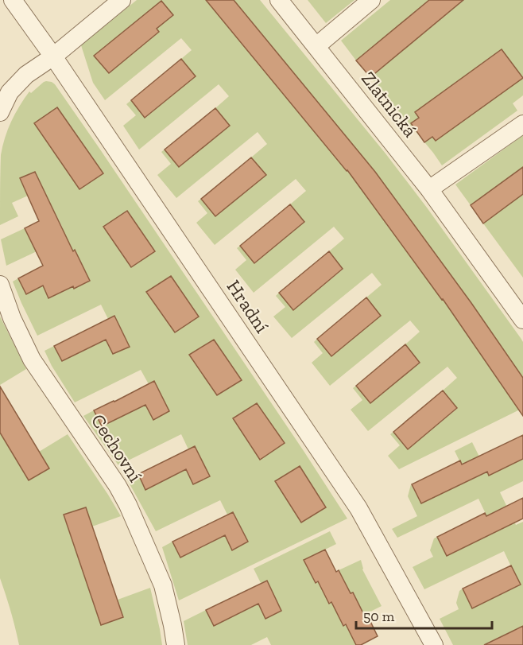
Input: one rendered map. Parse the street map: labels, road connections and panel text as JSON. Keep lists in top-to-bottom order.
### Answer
{
  "streets": {
    "street": ["Zlatnická", "Hradní", "Cechovní"]
  },
  "scale_bar": "50 m"
}
